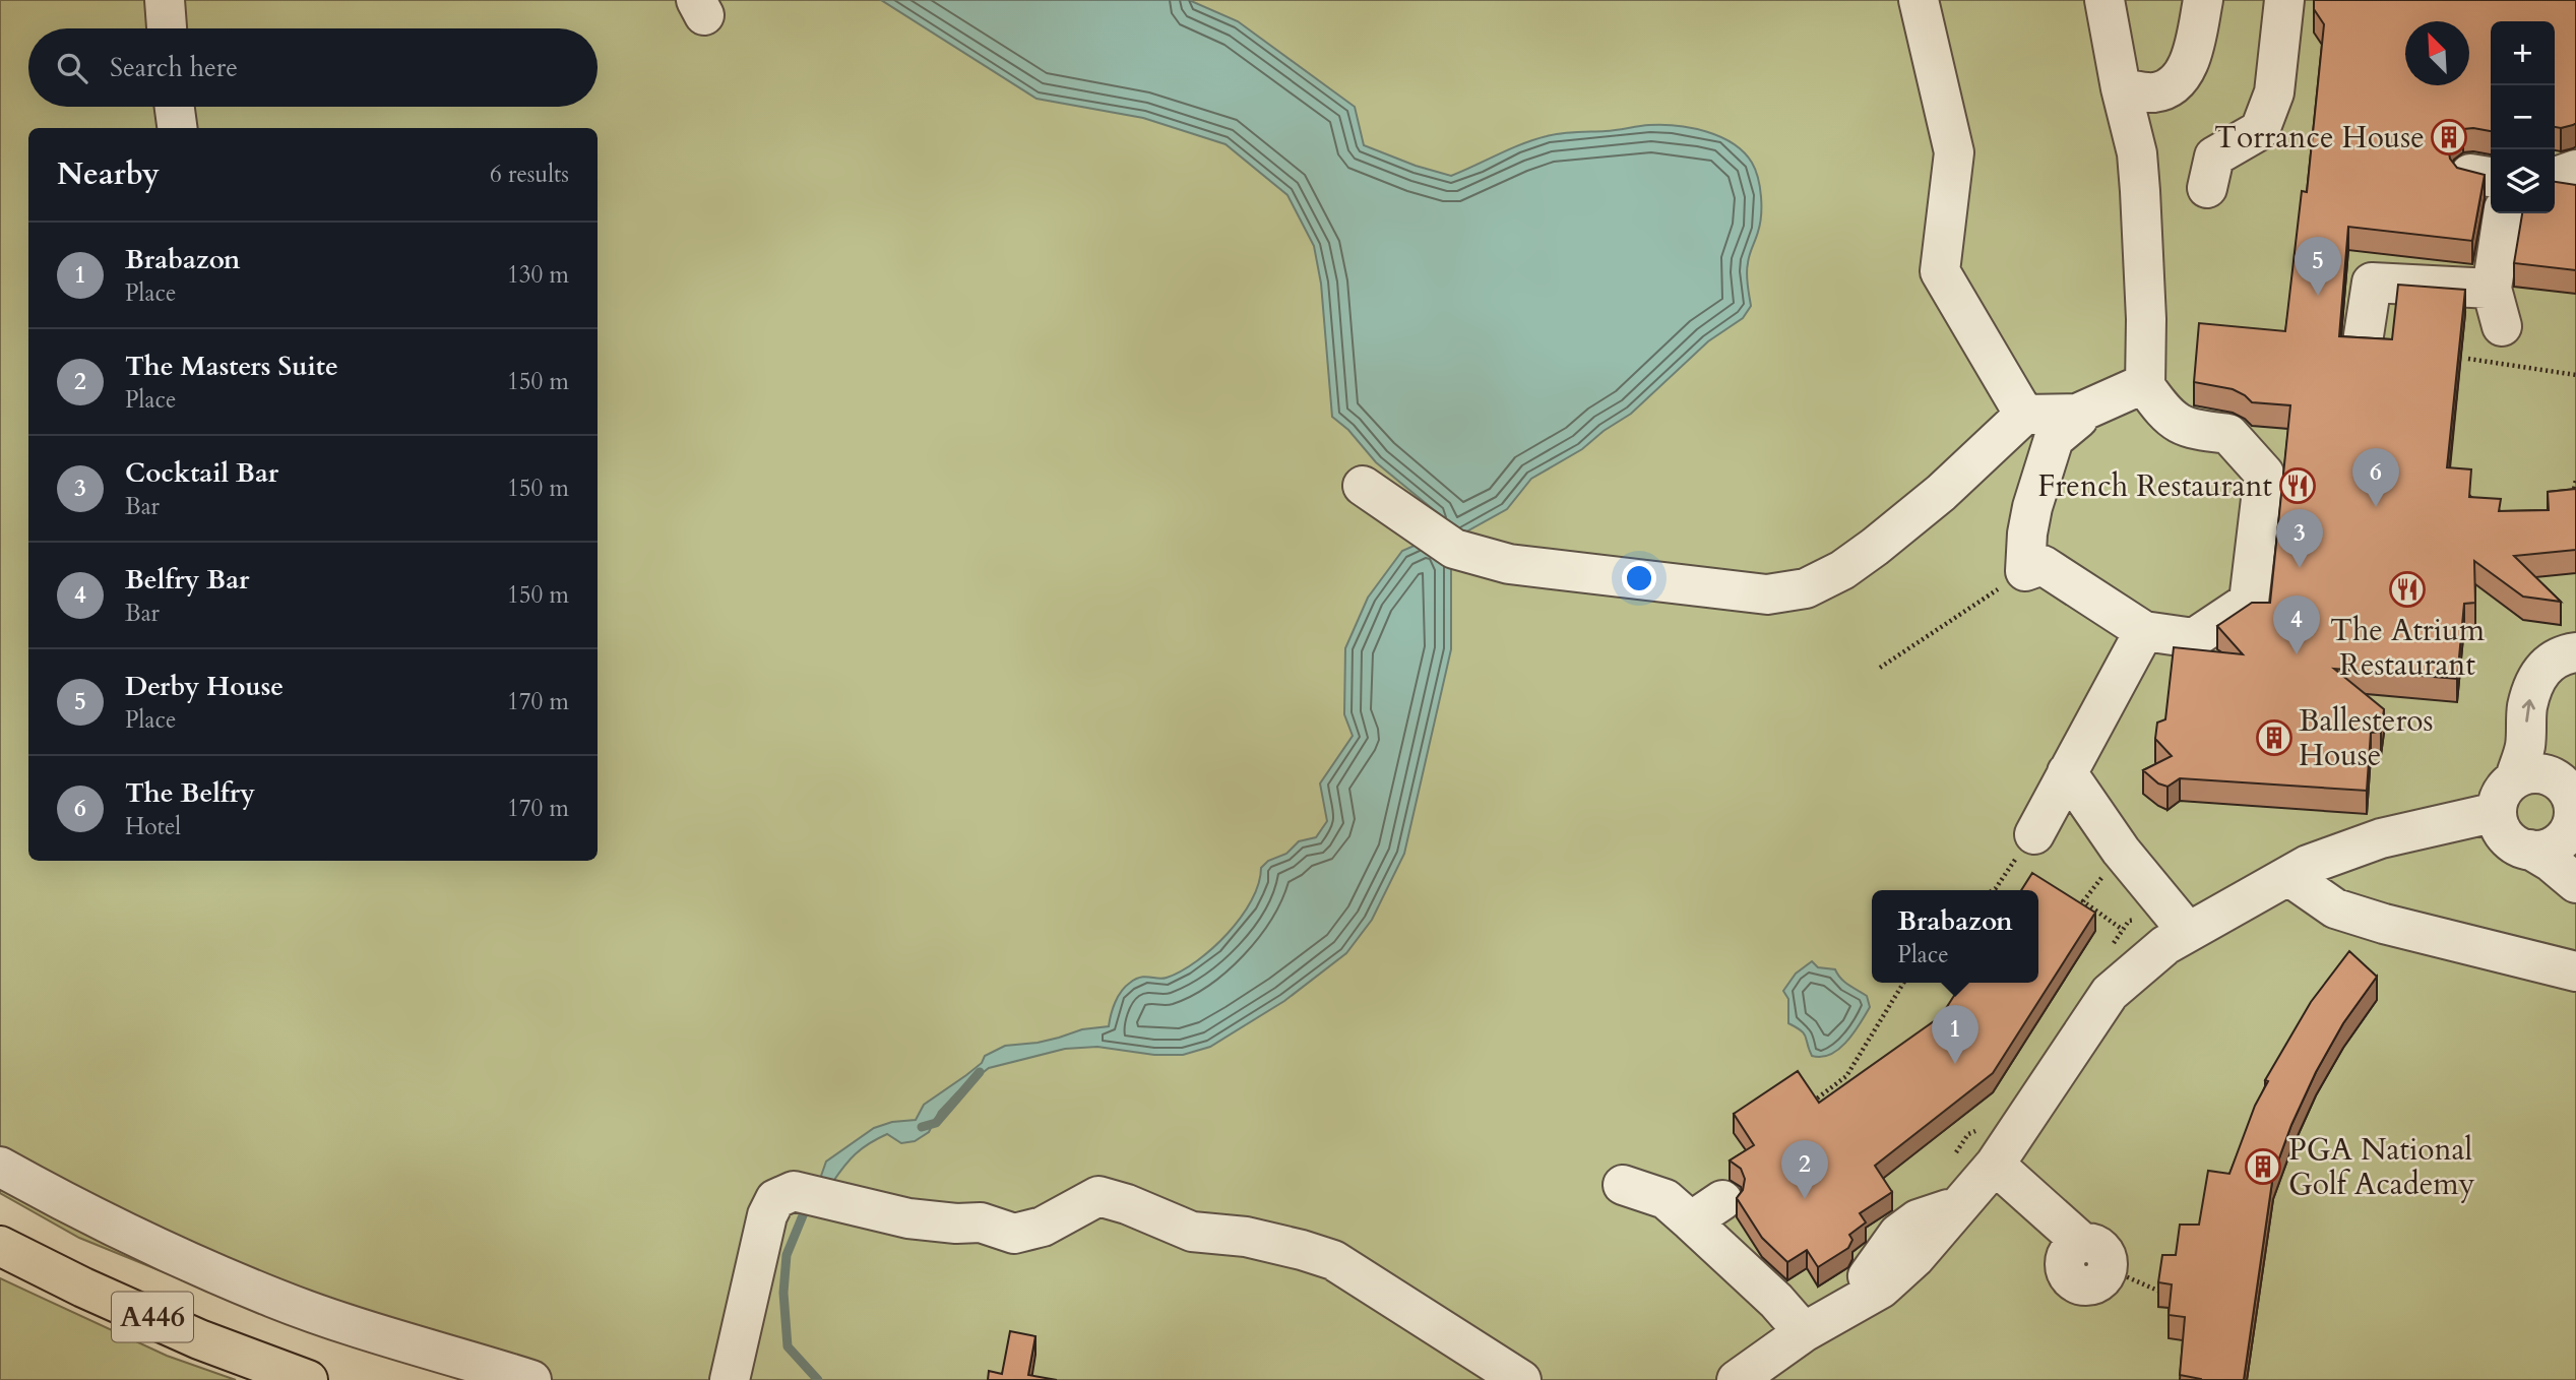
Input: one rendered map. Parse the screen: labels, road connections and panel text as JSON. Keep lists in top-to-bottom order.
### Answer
{
  "streets": {
    "highway": ["A446"]
  },
  "places": {
    "building": ["Torrance House", "Ballesteros House", "PGA National Golf Academy"],
    "restaurant": ["French Restaurant", "The Atrium Restaurant"]
  },
  "north": "top left",
  "page": {
    "map_buttons": ["+", "−"],
    "search": "Search here",
    "heading": ["Nearby", "6 results"],
    "list": [
      {
        "mark": "1",
        "name": "Brabazon",
        "note": "Place",
        "value": "130 m"
      },
      {
        "mark": "2",
        "name": "The Masters Suite",
        "note": "Place",
        "value": "150 m"
      },
      {
        "mark": "3",
        "name": "Cocktail Bar",
        "note": "Bar",
        "value": "150 m"
      },
      {
        "mark": "4",
        "name": "Belfry Bar",
        "note": "Bar",
        "value": "150 m"
      },
      {
        "mark": "5",
        "name": "Derby House",
        "note": "Place",
        "value": "170 m"
      },
      {
        "mark": "6",
        "name": "The Belfry",
        "note": "Hotel",
        "value": "170 m"
      }
    ],
    "pins": [
      "5",
      "6",
      "3",
      "4",
      "1",
      "2"
    ],
    "popup": ["Brabazon", "Place"]
  }
}
